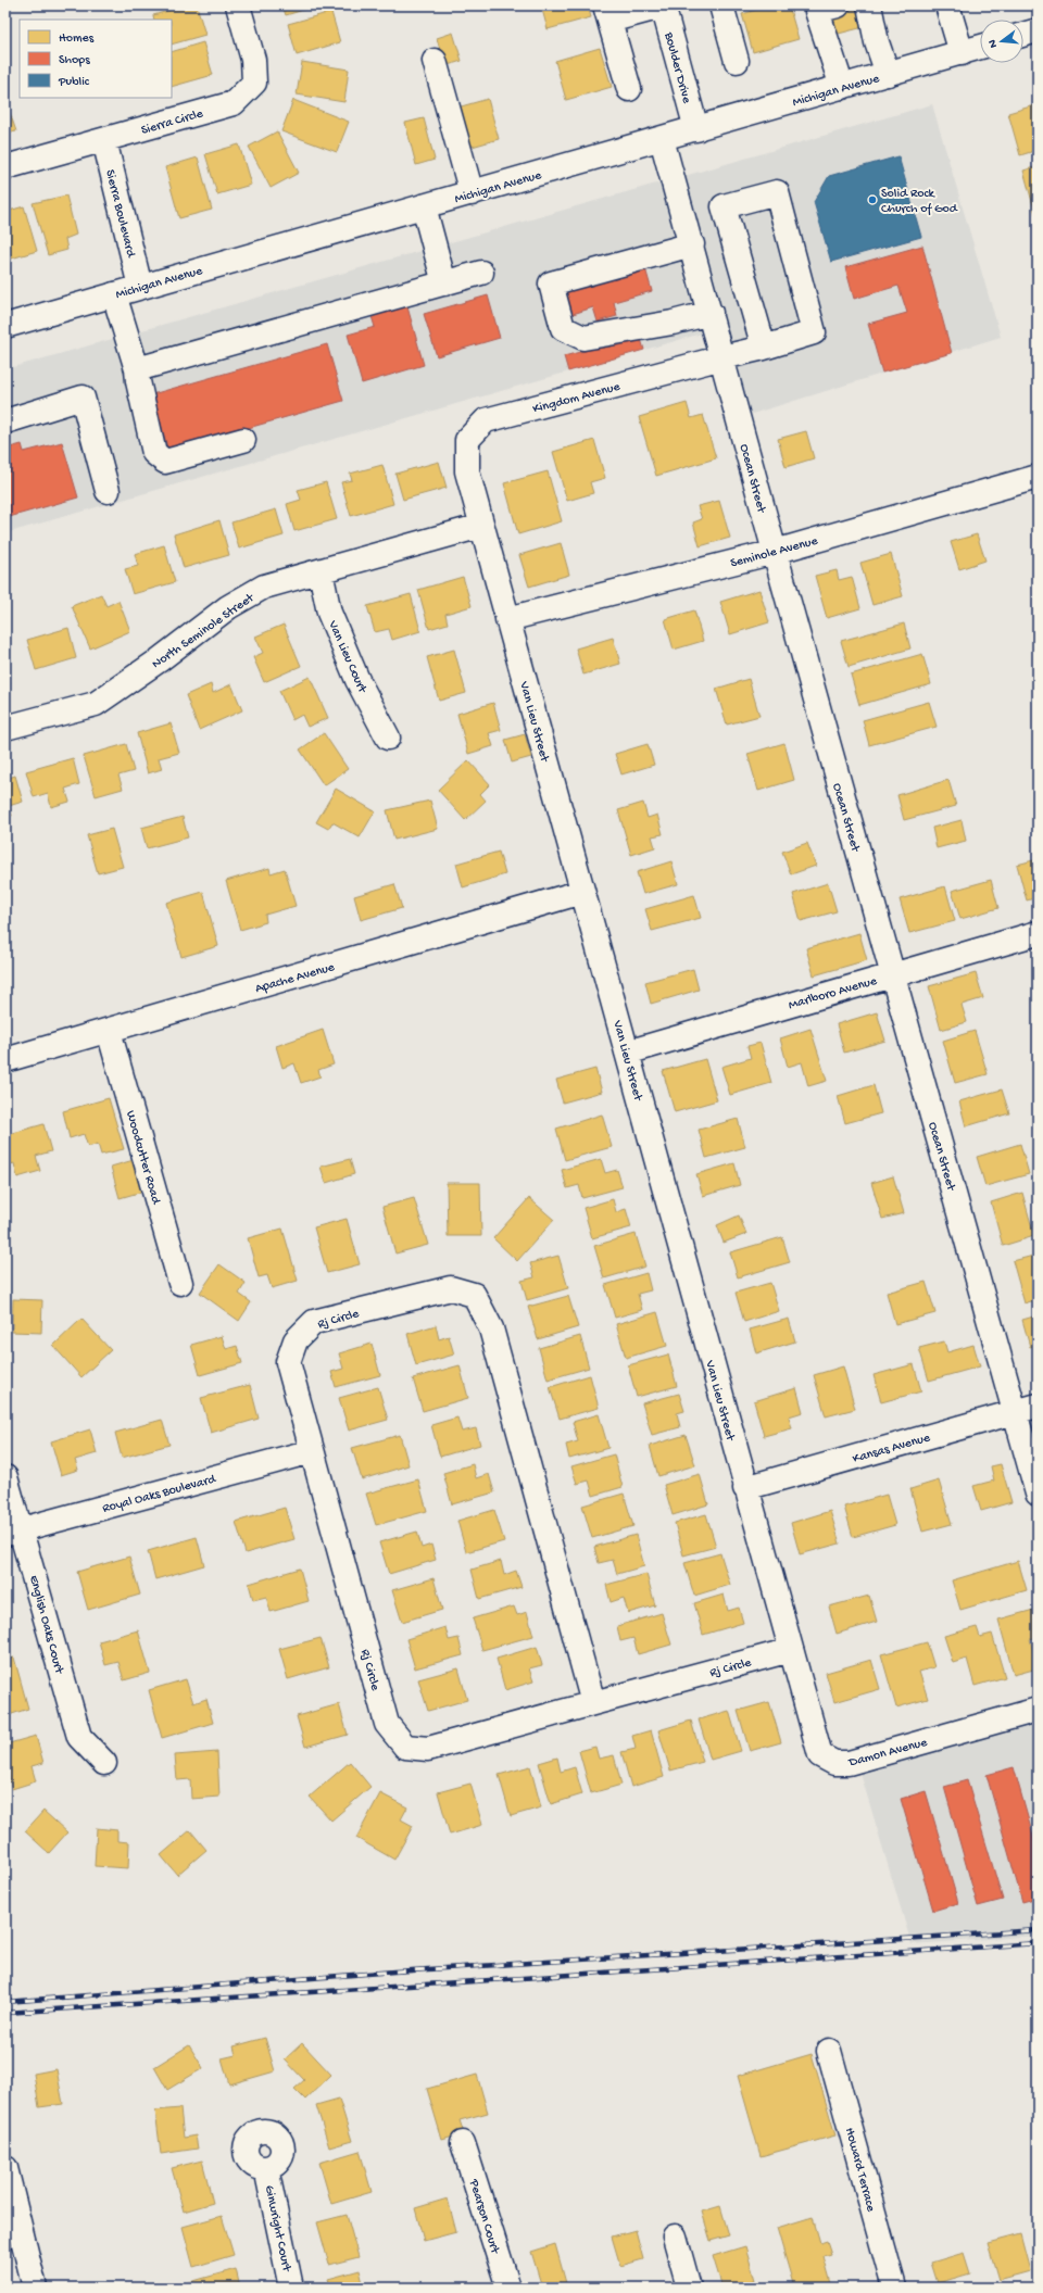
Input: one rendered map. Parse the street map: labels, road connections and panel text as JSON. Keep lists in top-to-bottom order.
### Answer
{
  "streets": {
    "street": [
      "Boulder Drive",
      "Michigan Avenue",
      "Sierra Circle",
      "Sierra Boulevard",
      "Kingdom Avenue",
      "Ocean Street",
      "Seminole Avenue",
      "North Seminole Street",
      "Van Lieu Court",
      "Van Lieu Street",
      "Apache Avenue",
      "Marlboro Avenue",
      "Woodcutter Road",
      "Rj Circle",
      "Kansas Avenue",
      "Royal Oaks Boulevard",
      "English Oaks Court",
      "Damon Avenue",
      "Howard Terrace",
      "Pearson Court",
      "Ginwright Court"
    ]
  },
  "crossings": [
    ["Boulder Drive", "Michigan Avenue"],
    ["Michigan Avenue", "Sierra Boulevard"],
    ["Michigan Avenue", "Ocean Street"],
    ["Sierra Circle", "Sierra Boulevard"],
    ["Kingdom Avenue", "Ocean Street"],
    ["Kingdom Avenue", "Van Lieu Street"],
    ["Ocean Street", "Seminole Avenue"],
    ["Ocean Street", "Marlboro Avenue"],
    ["Ocean Street", "Kansas Avenue"],
    ["Seminole Avenue", "Van Lieu Street"],
    ["North Seminole Street", "Van Lieu Court"],
    ["North Seminole Street", "Van Lieu Street"],
    ["Van Lieu Street", "Apache Avenue"],
    ["Van Lieu Street", "Marlboro Avenue"],
    ["Van Lieu Street", "Rj Circle"],
    ["Van Lieu Street", "Kansas Avenue"],
    ["Van Lieu Street", "Damon Avenue"],
    ["Apache Avenue", "Woodcutter Road"],
    ["Rj Circle", "Royal Oaks Boulevard"],
    ["Rj Circle", "Damon Avenue"],
    ["Royal Oaks Boulevard", "English Oaks Court"]
  ],
  "places": ["Solid Rock Church of God"],
  "legend": ["Homes", "Shops", "Public"],
  "north": "left"
}
